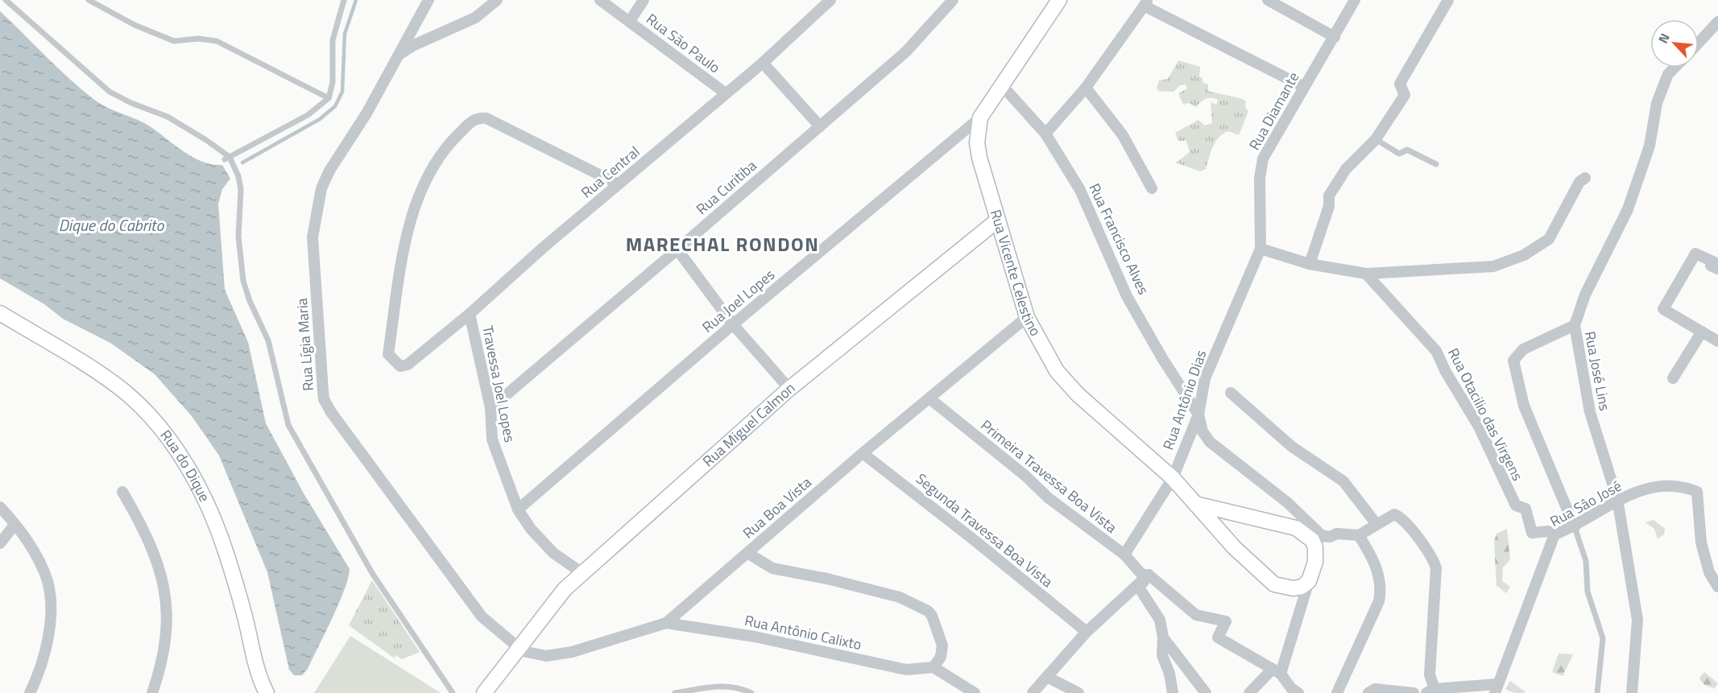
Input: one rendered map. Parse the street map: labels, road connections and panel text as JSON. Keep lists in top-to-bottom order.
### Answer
{
  "streets": {
    "street": [
      "Rua São Paulo",
      "Rua Diamante",
      "Rua Central",
      "Rua Curitiba",
      "Rua Francisco Alves",
      "Rua Vicente Celestino",
      "Rua Joel Lopes",
      "Rua Lígia Maria",
      "Rua José Lins",
      "Travessa Joel Lopes",
      "Rua Antônio Dias",
      "Rua Otacilio das Virgens",
      "Rua Miguel Calmon",
      "Rua do Dique",
      "Primeira Travessa Boa Vista",
      "Rua Sâo José",
      "Rua Boa Vista",
      "Segunda Travessa Boa Vista",
      "Rua Antônio Calixto"
    ]
  },
  "crossings": [
    ["Rua São Paulo", "Rua Central"],
    ["Rua Diamante", "Rua Antônio Dias"],
    ["Rua Central", "Travessa Joel Lopes"],
    ["Rua Curitiba", "Travessa Joel Lopes"],
    ["Rua Francisco Alves", "Rua Vicente Celestino"],
    ["Rua Francisco Alves", "Rua Antônio Dias"],
    ["Rua Vicente Celestino", "Rua Joel Lopes"],
    ["Rua Vicente Celestino", "Rua Antônio Dias"],
    ["Rua Vicente Celestino", "Rua Miguel Calmon"],
    ["Rua Vicente Celestino", "Rua Boa Vista"],
    ["Rua Joel Lopes", "Travessa Joel Lopes"],
    ["Rua Lígia Maria", "Rua Miguel Calmon"],
    ["Rua Lígia Maria", "Rua Boa Vista"],
    ["Rua José Lins", "Rua Sâo José"],
    ["Travessa Joel Lopes", "Rua Miguel Calmon"],
    ["Rua Antônio Dias", "Primeira Travessa Boa Vista"],
    ["Rua Otacilio das Virgens", "Rua Sâo José"],
    ["Rua Miguel Calmon", "Rua Boa Vista"],
    ["Primeira Travessa Boa Vista", "Rua Boa Vista"],
    ["Rua Boa Vista", "Segunda Travessa Boa Vista"],
    ["Rua Boa Vista", "Rua Antônio Calixto"]
  ],
  "districts": ["MARECHAL RONDON"],
  "water": ["Dique do Cabrito"],
  "north": "top left"
}
